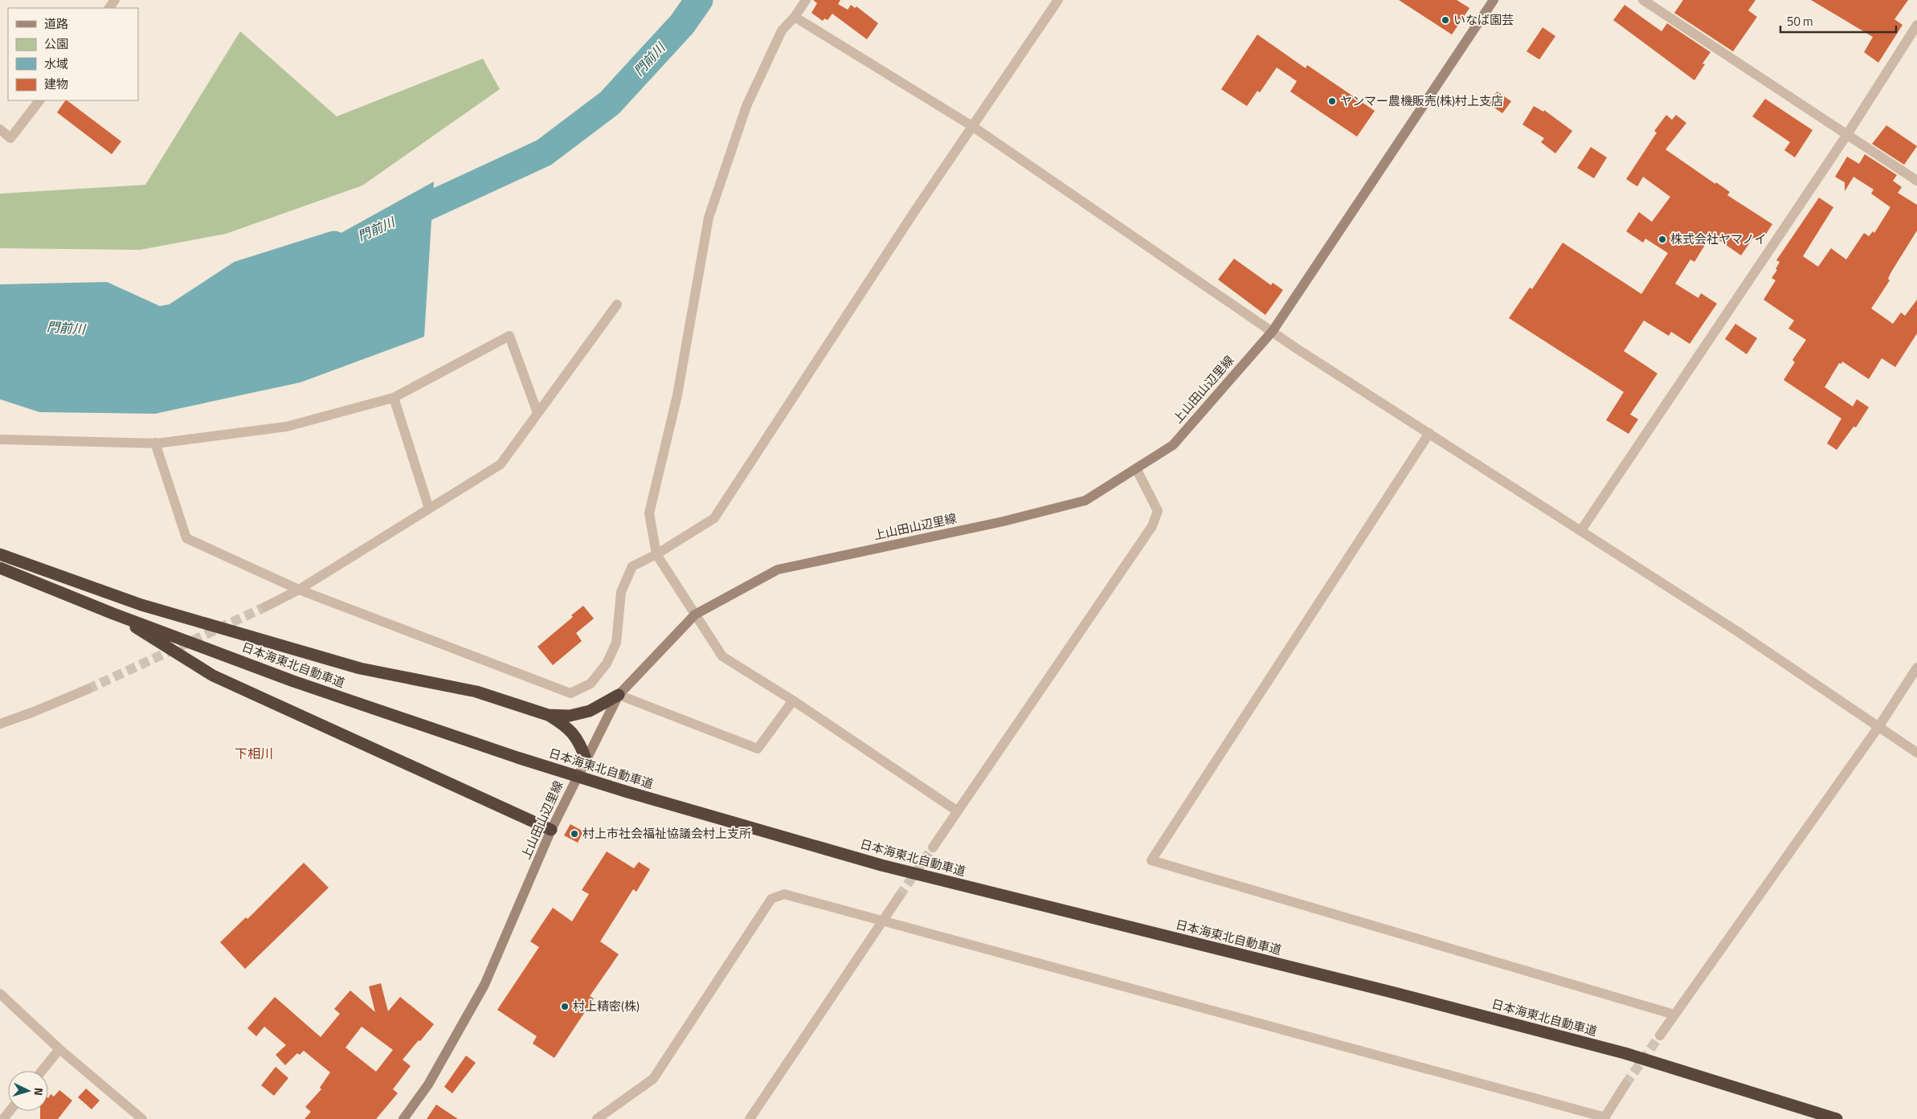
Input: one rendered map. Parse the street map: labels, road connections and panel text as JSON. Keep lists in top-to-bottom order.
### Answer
{
  "streets": {
    "highway": ["日本海東北自動車道"],
    "main road": ["上山田山辺里線"]
  },
  "districts": ["下相川"],
  "water": ["門前川"],
  "places": [
    "いなば園芸",
    "ヤンマー農機販売(株)村上支店",
    "株式会社ヤマノイ",
    "村上市社会福祉協議会村上支所",
    "村上精密(株)"
  ],
  "legend": [
    "道路",
    "公園",
    "水域",
    "建物"
  ],
  "scale_bar": "50 m",
  "north": "right"
}
